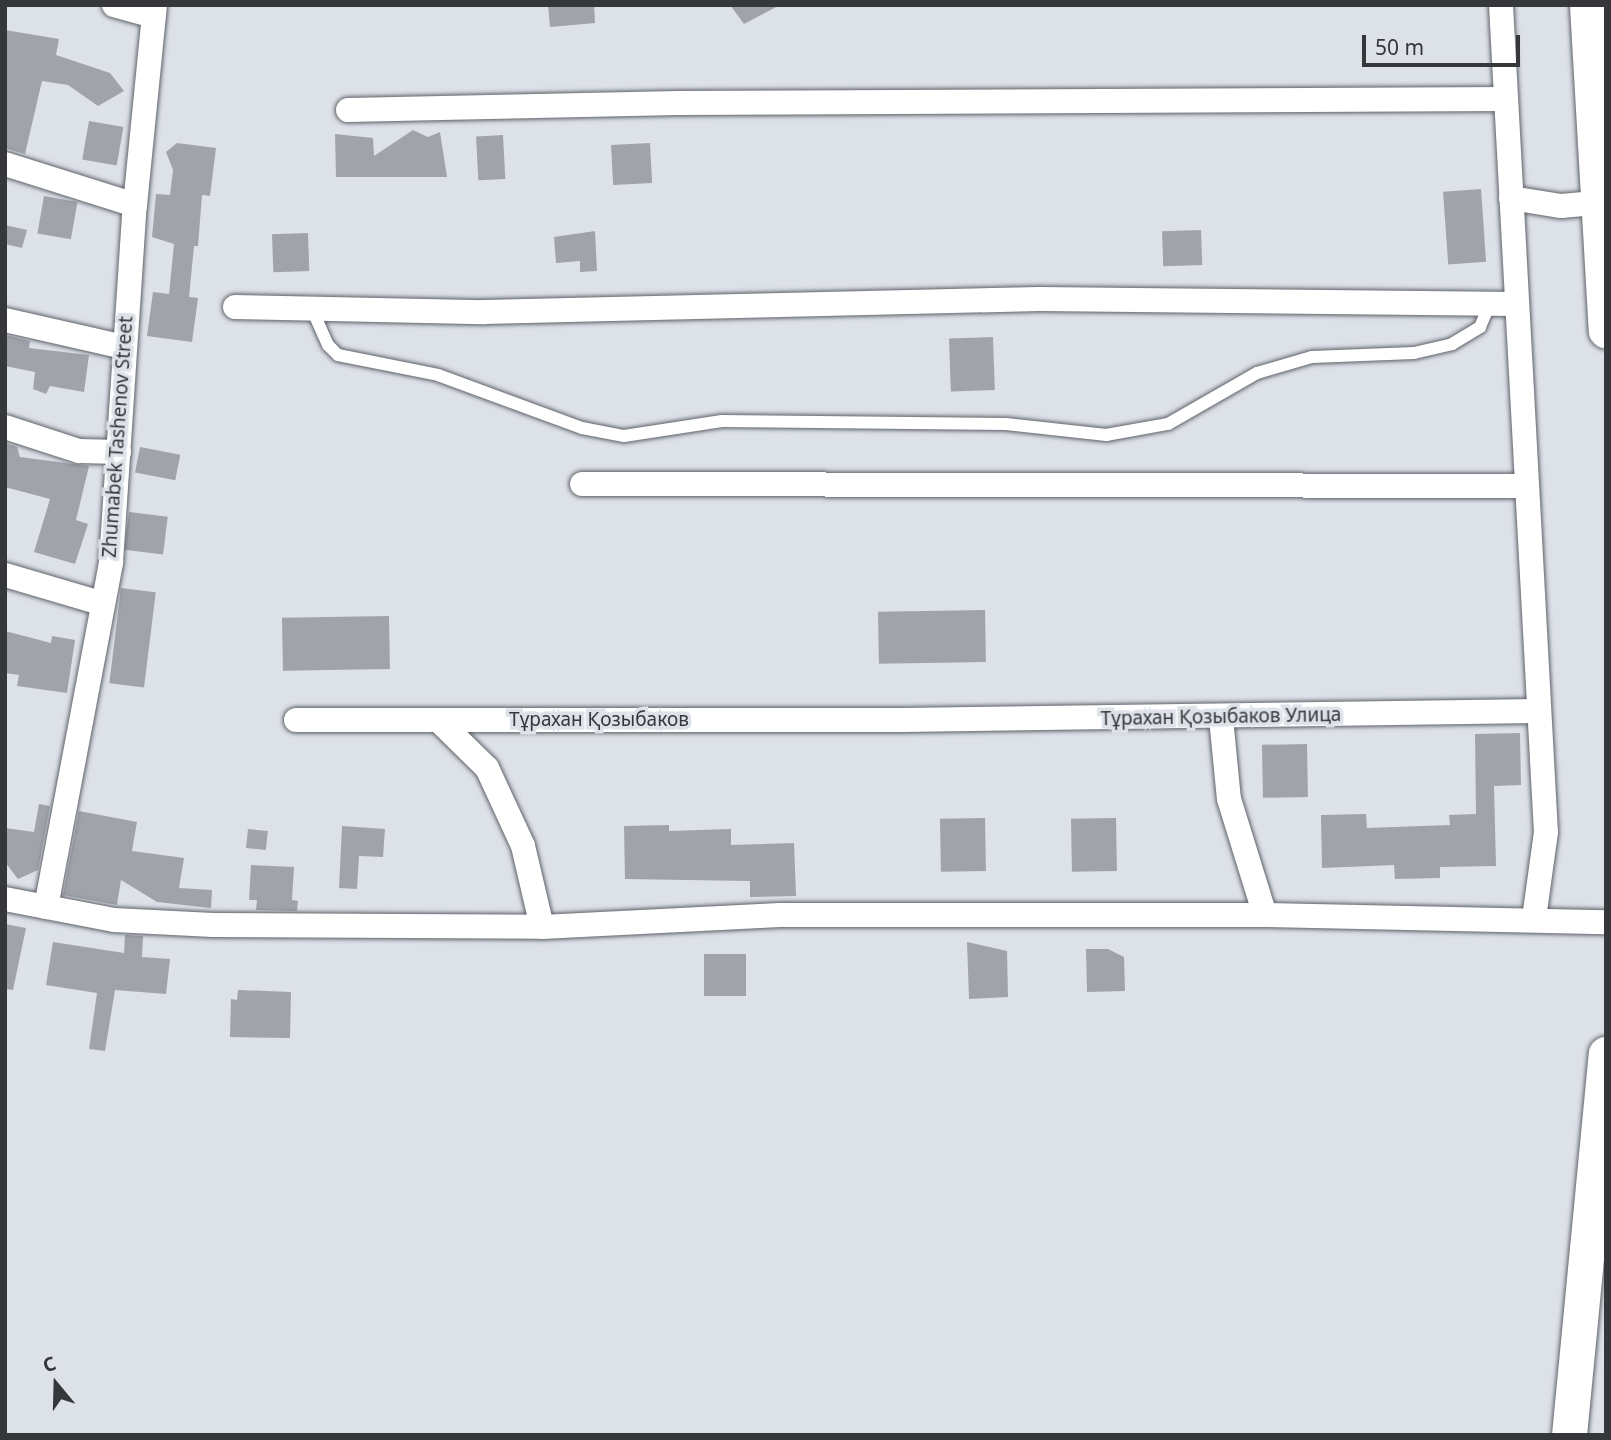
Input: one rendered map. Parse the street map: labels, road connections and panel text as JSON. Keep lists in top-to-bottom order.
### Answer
{
  "streets": {
    "street": ["Zhumabek Tashenov Street", "Тұрахан Қозыбаков Улица", "Тұрахан Қозыбаков"]
  },
  "crossings": [
    ["Тұрахан Қозыбаков Улица", "Тұрахан Қозыбаков"]
  ],
  "scale_bar": "50 m",
  "north": "top"
}
